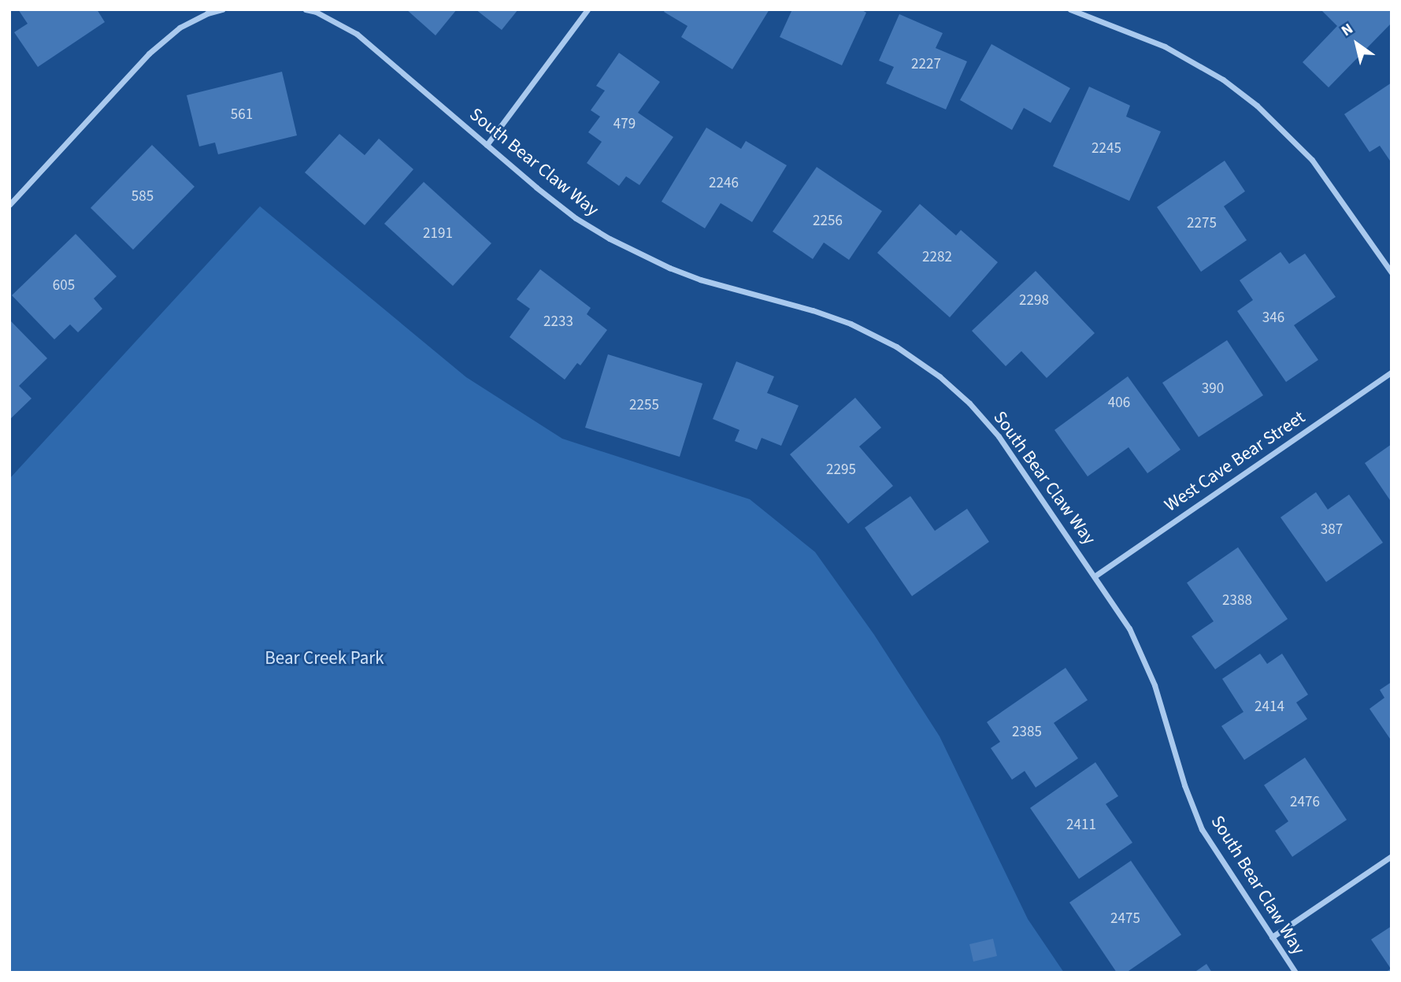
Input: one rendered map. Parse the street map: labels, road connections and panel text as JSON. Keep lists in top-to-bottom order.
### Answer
{
  "streets": {
    "street": ["South Bear Claw Way", "West Cave Bear Street"]
  },
  "crossings": [
    ["South Bear Claw Way", "West Cave Bear Street"]
  ],
  "parks": ["Bear Creek Park"],
  "house_numbers": [
    "2227",
    "561",
    "479",
    "2245",
    "2246",
    "585",
    "2256",
    "2275",
    "2191",
    "2282",
    "605",
    "2298",
    "346",
    "2233",
    "390",
    "406",
    "2255",
    "2295",
    "387",
    "2388",
    "2414",
    "2385",
    "2476",
    "2411",
    "2475"
  ],
  "north": "top left"
}
